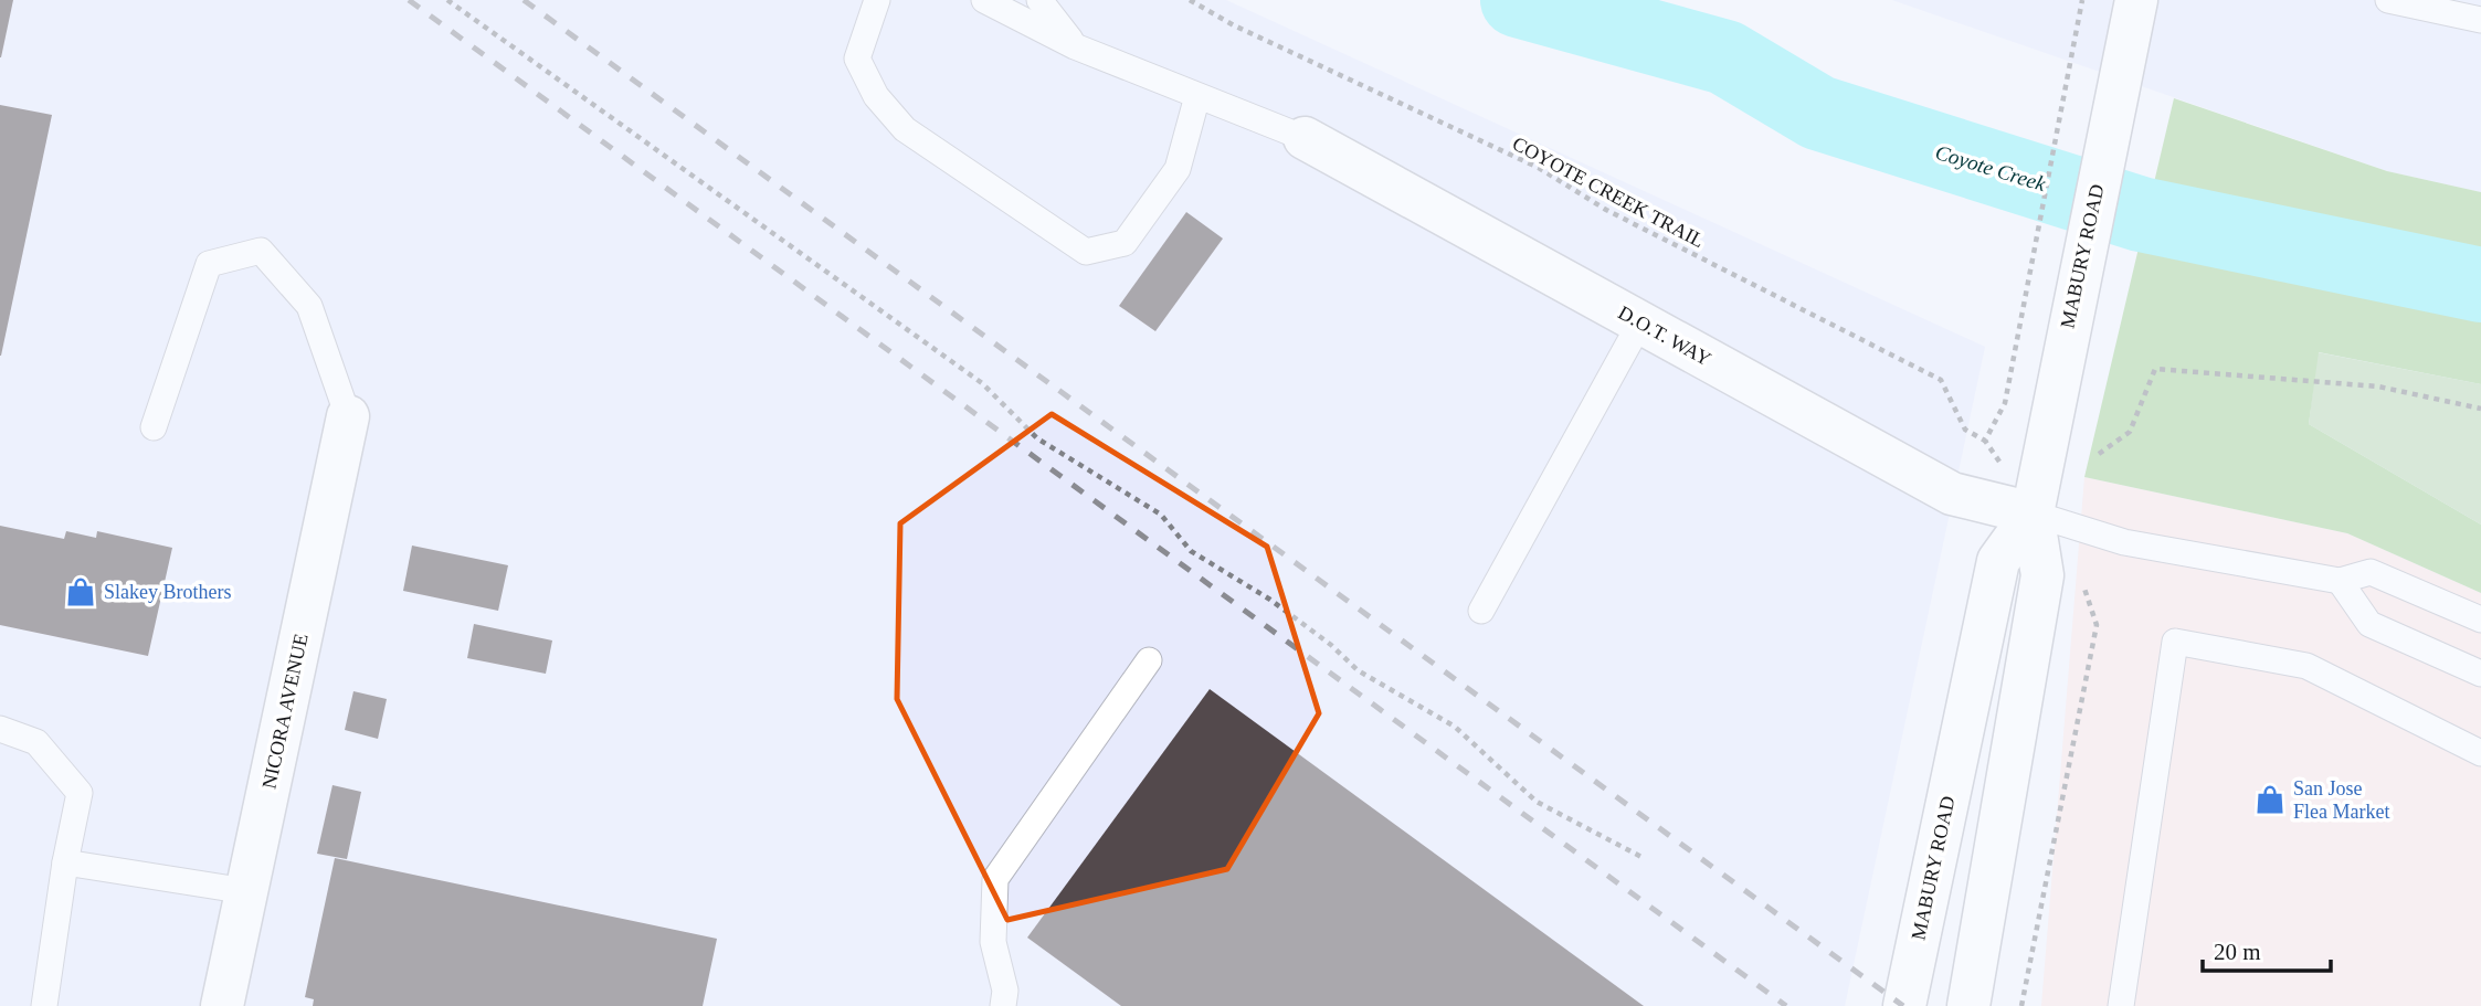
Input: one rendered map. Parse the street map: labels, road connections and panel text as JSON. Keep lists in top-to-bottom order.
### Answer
{
  "streets": {
    "main road": ["MABURY ROAD", "D.O.T. WAY", "NICORA AVENUE"],
    "path": ["COYOTE CREEK TRAIL"]
  },
  "crossings": [
    ["MABURY ROAD", "D.O.T. WAY"]
  ],
  "water": ["Coyote Creek"],
  "places": {
    "shop": ["Slakey Brothers", "San Jose Flea Market"]
  },
  "scale_bar": "20 m"
}
